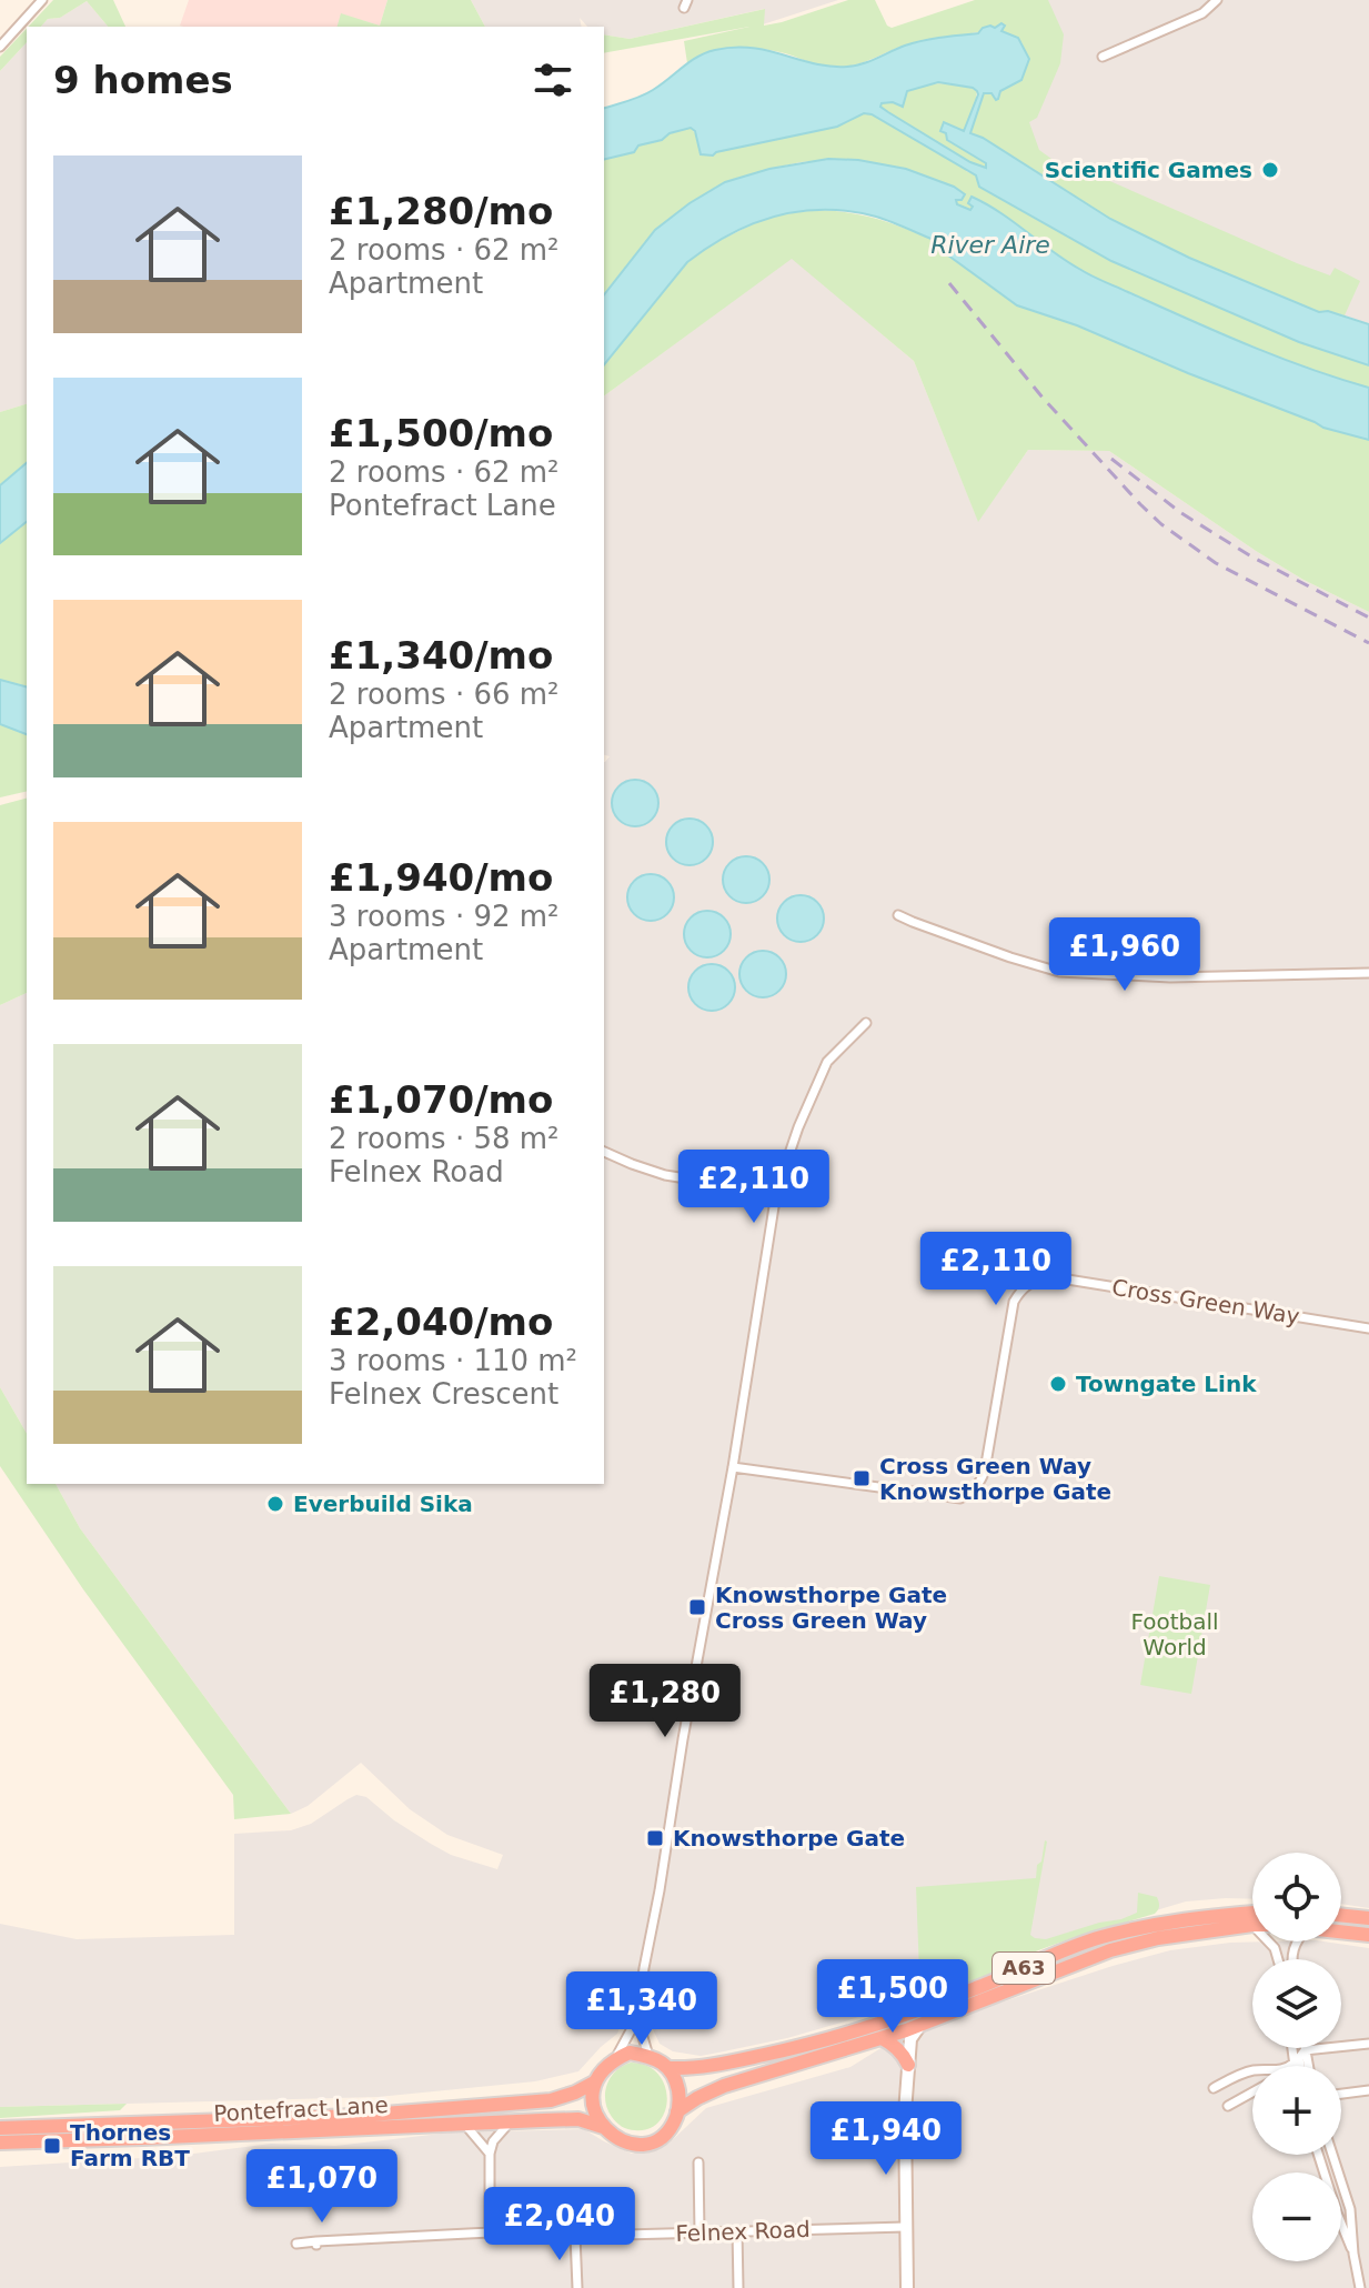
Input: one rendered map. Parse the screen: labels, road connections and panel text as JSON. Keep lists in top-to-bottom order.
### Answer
{
  "streets": {
    "highway": ["A63", "Pontefract Lane"],
    "street": ["Cross Green Way", "Felnex Road"]
  },
  "crossings": [
    ["A63", "Pontefract Lane"]
  ],
  "water": ["River Aire"],
  "parks": ["Football World"],
  "places": {
    "other": ["Scientific Games", "Towngate Link", "Everbuild Sika"],
    "transit": [
      "Cross Green Way Knowsthorpe Gate",
      "Knowsthorpe Gate Cross Green Way",
      "Knowsthorpe Gate",
      "Thornes Farm RBT"
    ]
  },
  "page": {
    "heading": "9 homes",
    "list": [
      {
        "name": "£1,280/mo",
        "note": "2 rooms · 62 m² · Apartment"
      },
      {
        "name": "£1,500/mo",
        "note": "2 rooms · 62 m² · Pontefract Lane"
      },
      {
        "name": "£1,340/mo",
        "note": "2 rooms · 66 m² · Apartment"
      },
      {
        "name": "£1,940/mo",
        "note": "3 rooms · 92 m² · Apartment"
      },
      {
        "name": "£1,070/mo",
        "note": "2 rooms · 58 m² · Felnex Road"
      },
      {
        "name": "£2,040/mo",
        "note": "3 rooms · 110 m² · Felnex Crescent"
      }
    ],
    "price": [
      "£1,960",
      "£2,110",
      "£2,110",
      "£1,280",
      "£1,500",
      "£1,340",
      "£1,940",
      "£1,070",
      "£2,040"
    ],
    "map_buttons": ["+", "−"]
  }
}
